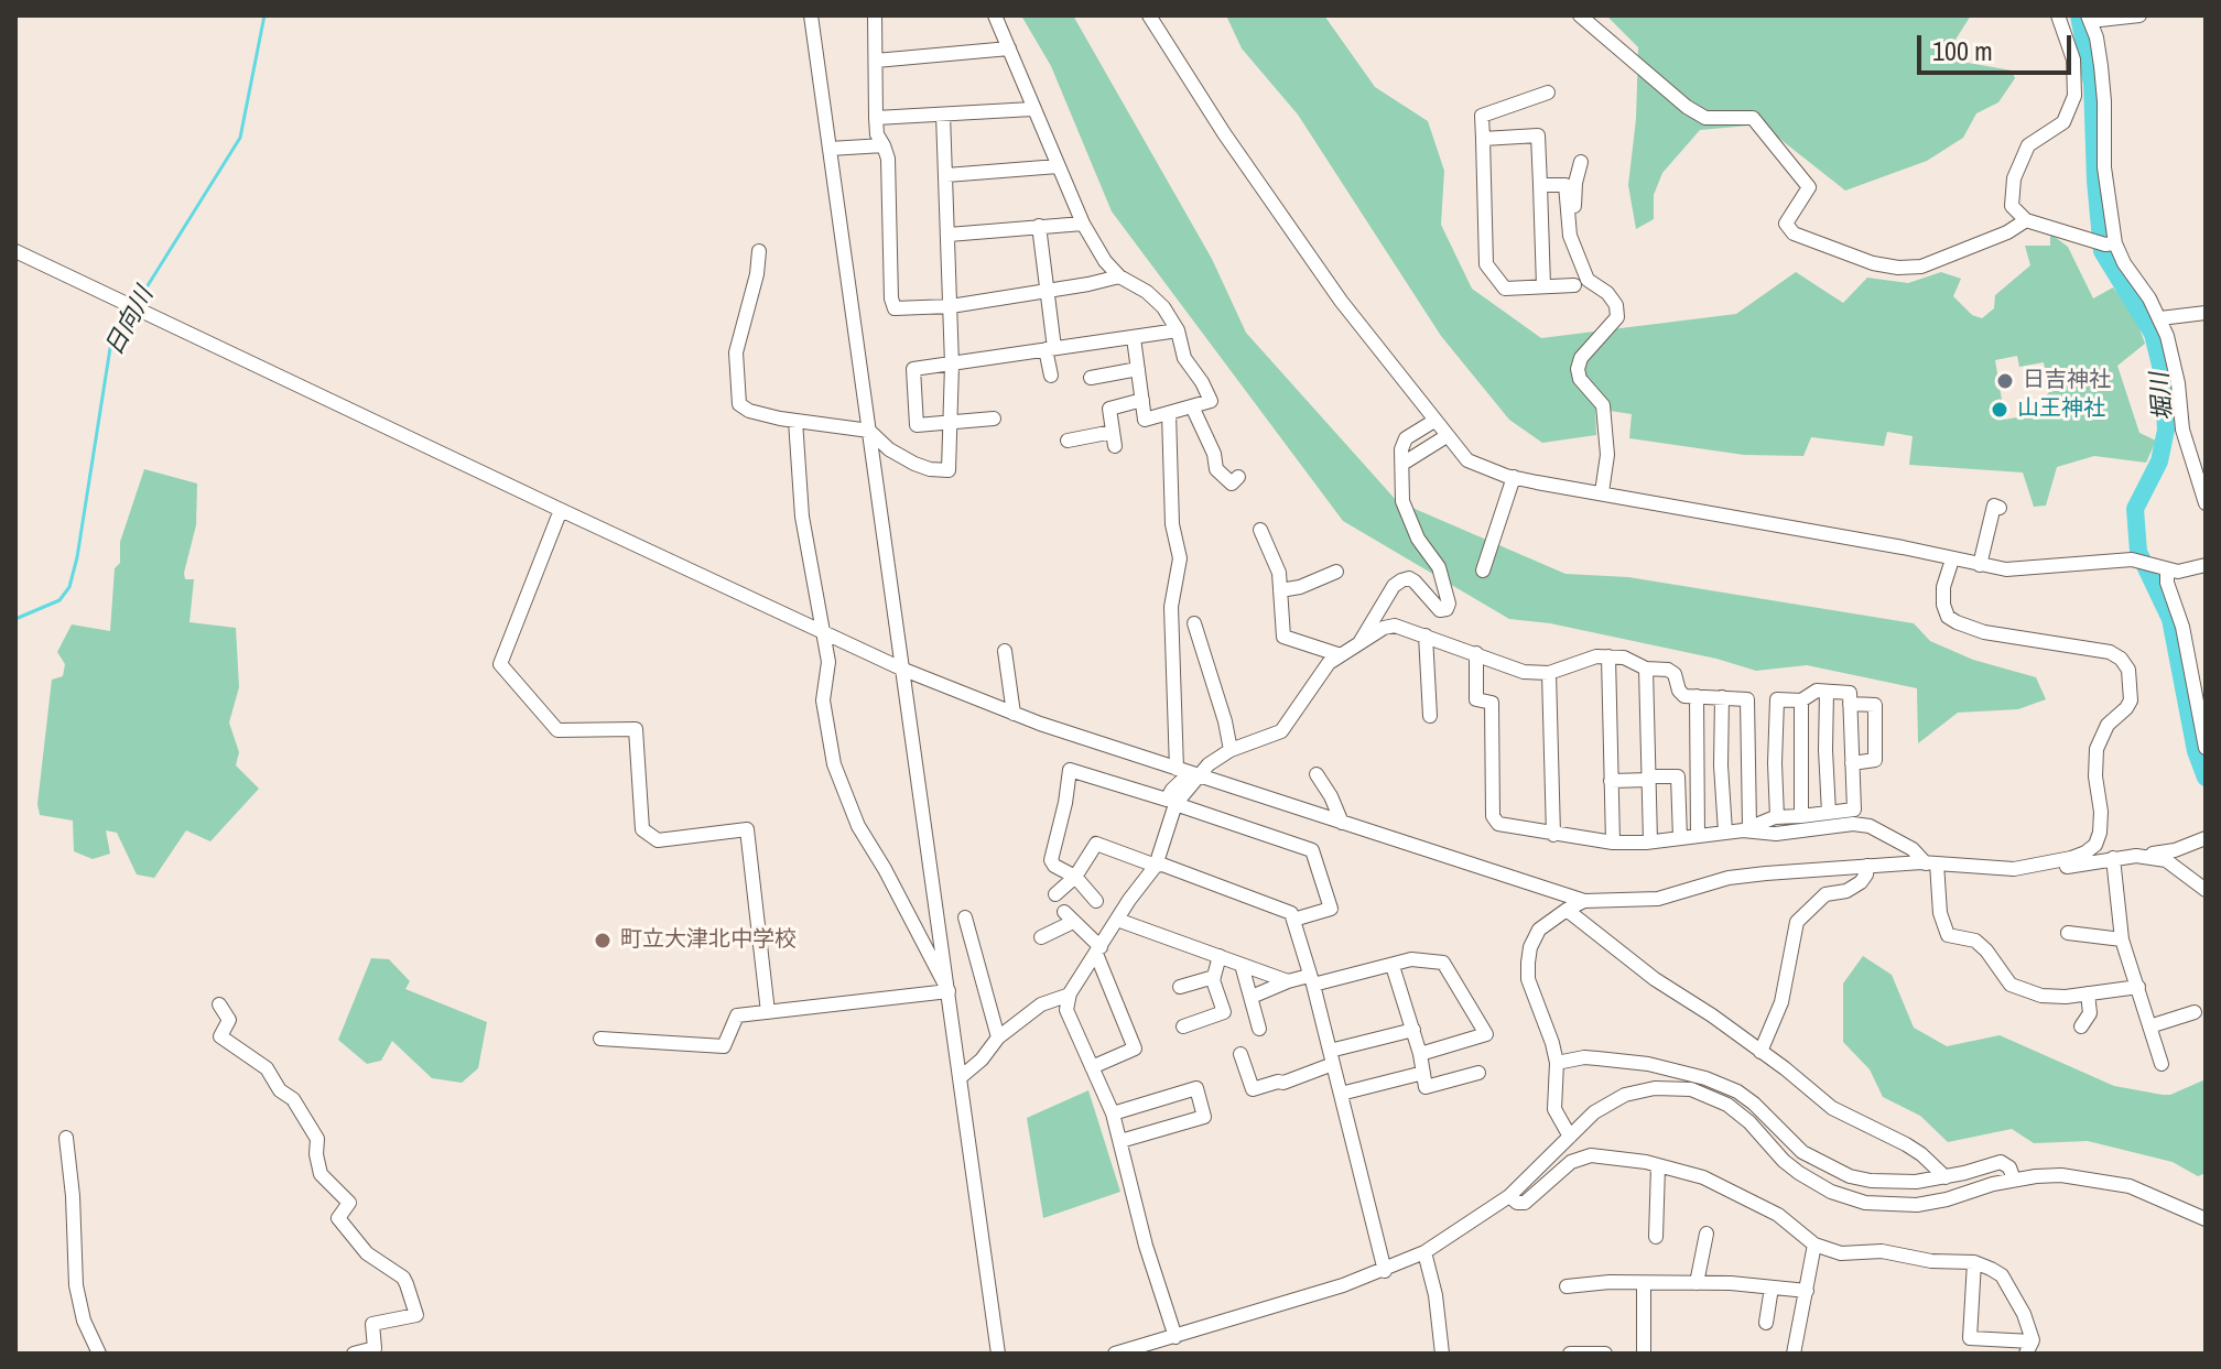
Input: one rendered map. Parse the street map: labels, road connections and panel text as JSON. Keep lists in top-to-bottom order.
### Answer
{
  "water": ["日向川", "堀川"],
  "places": ["日吉神社", "山王神社", "町立大津北中学校"],
  "scale_bar": "100 m"
}
